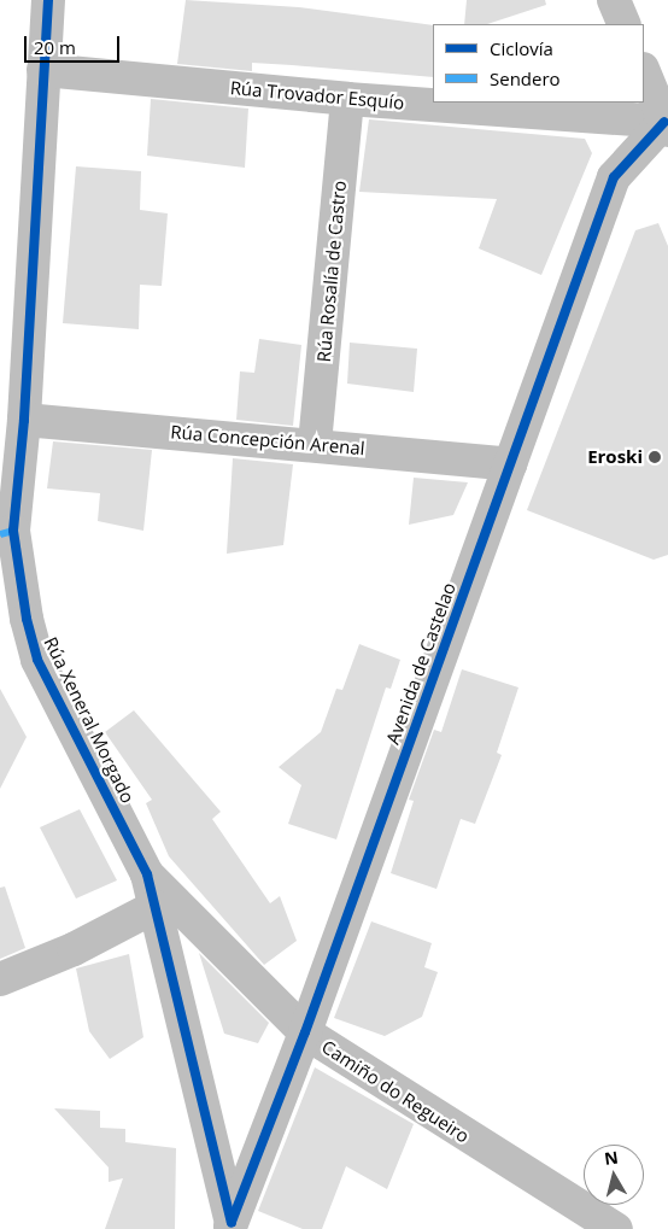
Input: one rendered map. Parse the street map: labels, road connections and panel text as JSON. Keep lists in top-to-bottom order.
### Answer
{
  "streets": {
    "street": [
      "Rúa Trovador Esquío",
      "Rúa Rosalía de Castro",
      "Rúa Concepción Arenal",
      "Avenida de Castelao",
      "Rúa Xeneral Morgado",
      "Camiño do Regueiro"
    ]
  },
  "crossings": [
    ["Rúa Trovador Esquío", "Rúa Rosalía de Castro"],
    ["Rúa Trovador Esquío", "Avenida de Castelao"],
    ["Rúa Trovador Esquío", "Rúa Xeneral Morgado"],
    ["Rúa Rosalía de Castro", "Rúa Concepción Arenal"],
    ["Rúa Concepción Arenal", "Avenida de Castelao"],
    ["Rúa Concepción Arenal", "Rúa Xeneral Morgado"],
    ["Avenida de Castelao", "Rúa Xeneral Morgado"],
    ["Avenida de Castelao", "Camiño do Regueiro"],
    ["Rúa Xeneral Morgado", "Camiño do Regueiro"]
  ],
  "places": ["Eroski"],
  "legend": ["Ciclovía", "Sendero"],
  "scale_bar": "20 m",
  "north": "top"
}
